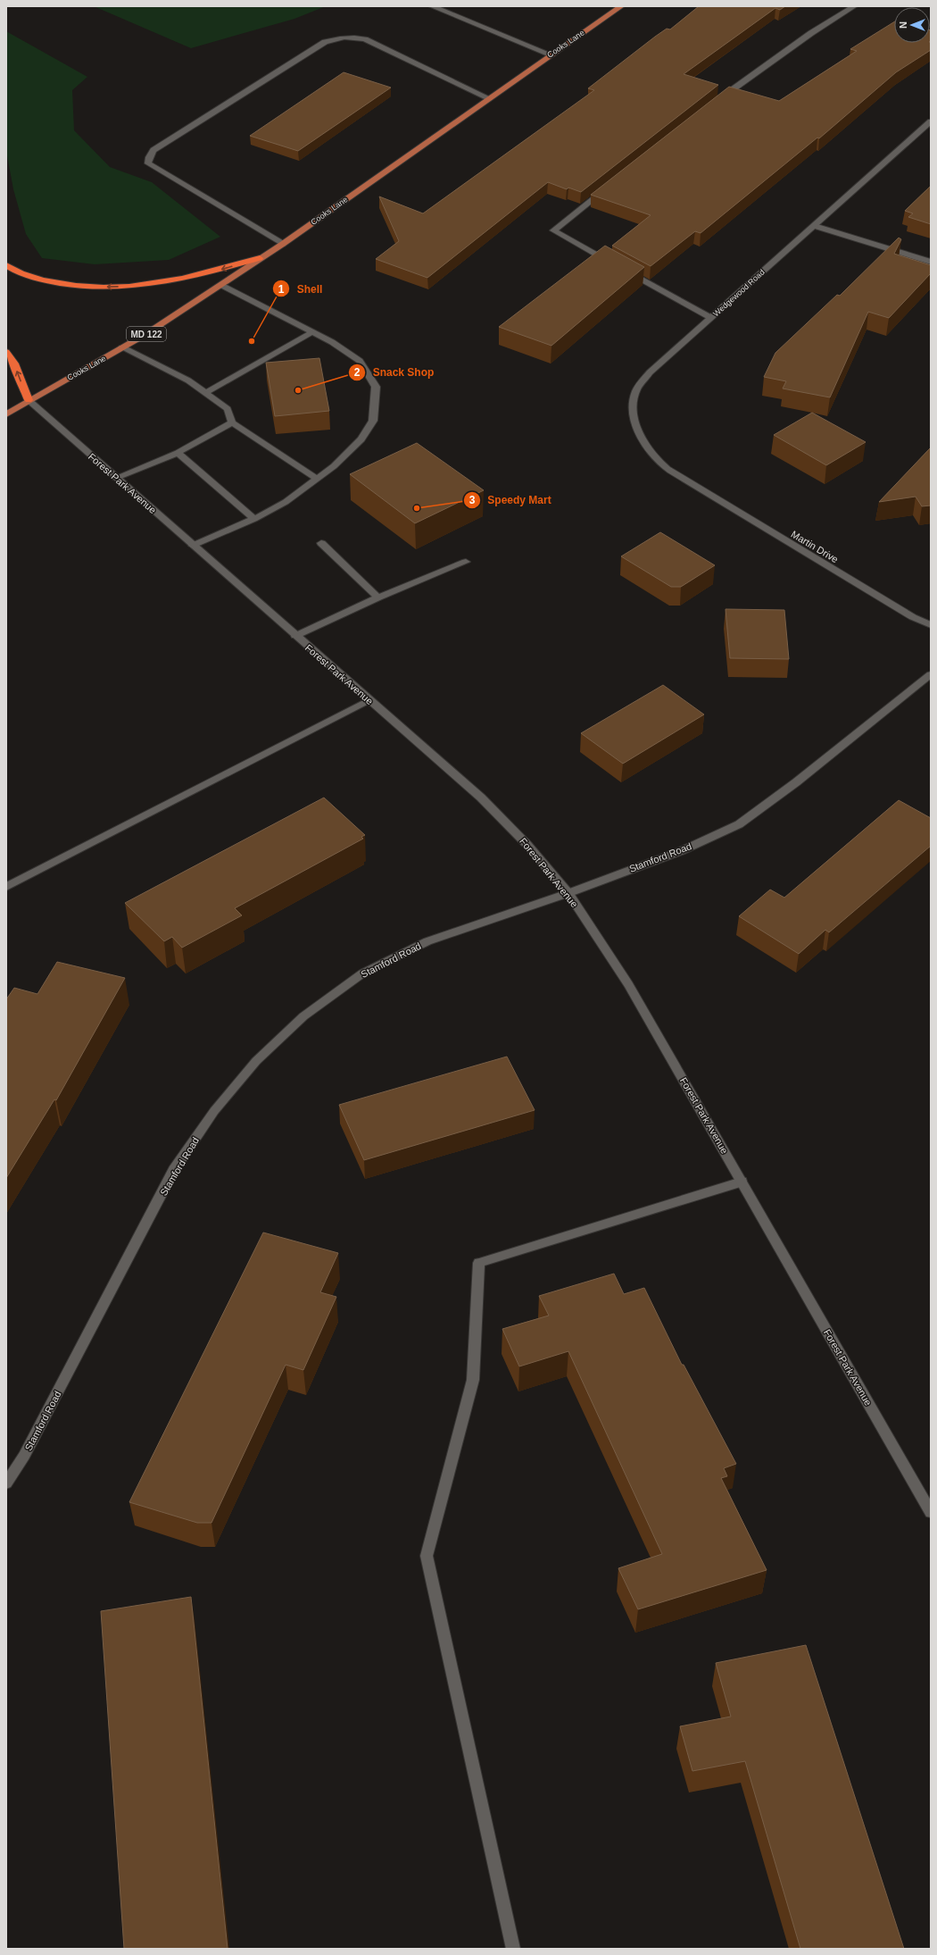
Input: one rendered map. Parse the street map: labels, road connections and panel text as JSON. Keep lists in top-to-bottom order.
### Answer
{
  "streets": {
    "main road": ["Cooks Lane", "MD 122"],
    "street": [
      "Wedgewood Road",
      "Forest Park Avenue",
      "Martin Drive",
      "Stamford Road"
    ]
  },
  "crossings": [
    ["Cooks Lane", "MD 122"],
    ["Cooks Lane", "Forest Park Avenue"],
    ["Wedgewood Road", "Martin Drive"],
    ["MD 122", "Forest Park Avenue"],
    ["Forest Park Avenue", "Stamford Road"]
  ],
  "places": ["Shell", "Snack Shop", "Speedy Mart"],
  "north": "left"
}
